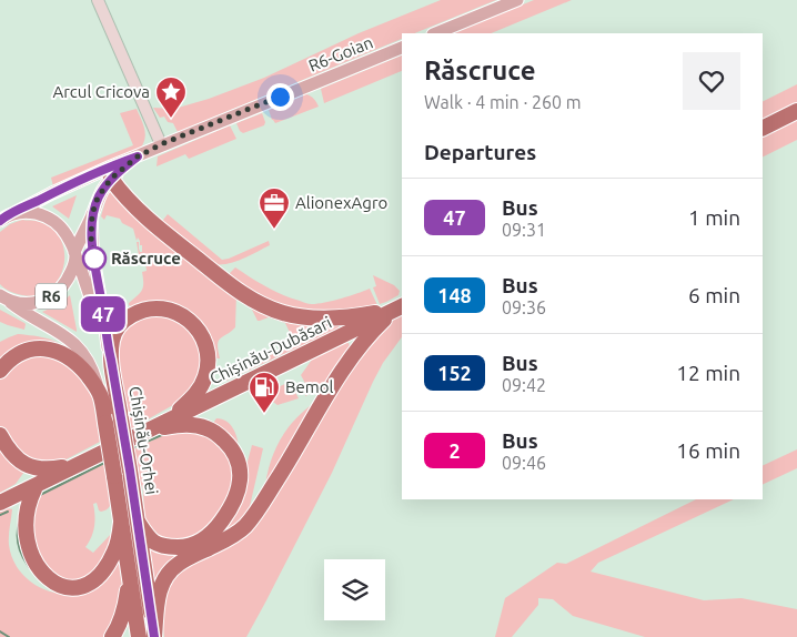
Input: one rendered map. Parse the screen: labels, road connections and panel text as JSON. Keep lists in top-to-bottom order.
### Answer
{
  "streets": {
    "highway": ["R6", "Chișinău-Dubăsari", "Chișinău-Orhei"],
    "main road": ["R6-Goian"]
  },
  "crossings": [
    ["R6-Goian", "R6"],
    ["R6-Goian", "Chișinău-Orhei"],
    ["R6", "Chișinău-Orhei"]
  ],
  "places": {
    "place": ["Arcul Cricova"],
    "office": ["AlionexAgro"],
    "other": ["Răscruce"],
    "fuel station": ["Bemol"]
  },
  "lines": ["bus line 47"],
  "page": {
    "on_map": "47",
    "heading": [
      ["Răscruce", "Walk · 4 min · 260 m"],
      "Departures"
    ],
    "list": [
      {
        "mark": "47",
        "name": "Bus",
        "note": "09:31",
        "value": "1 min"
      },
      {
        "mark": "148",
        "name": "Bus",
        "note": "09:36",
        "value": "6 min"
      },
      {
        "mark": "152",
        "name": "Bus",
        "note": "09:42",
        "value": "12 min"
      },
      {
        "mark": "2",
        "name": "Bus",
        "note": "09:46",
        "value": "16 min"
      }
    ]
  }
}
